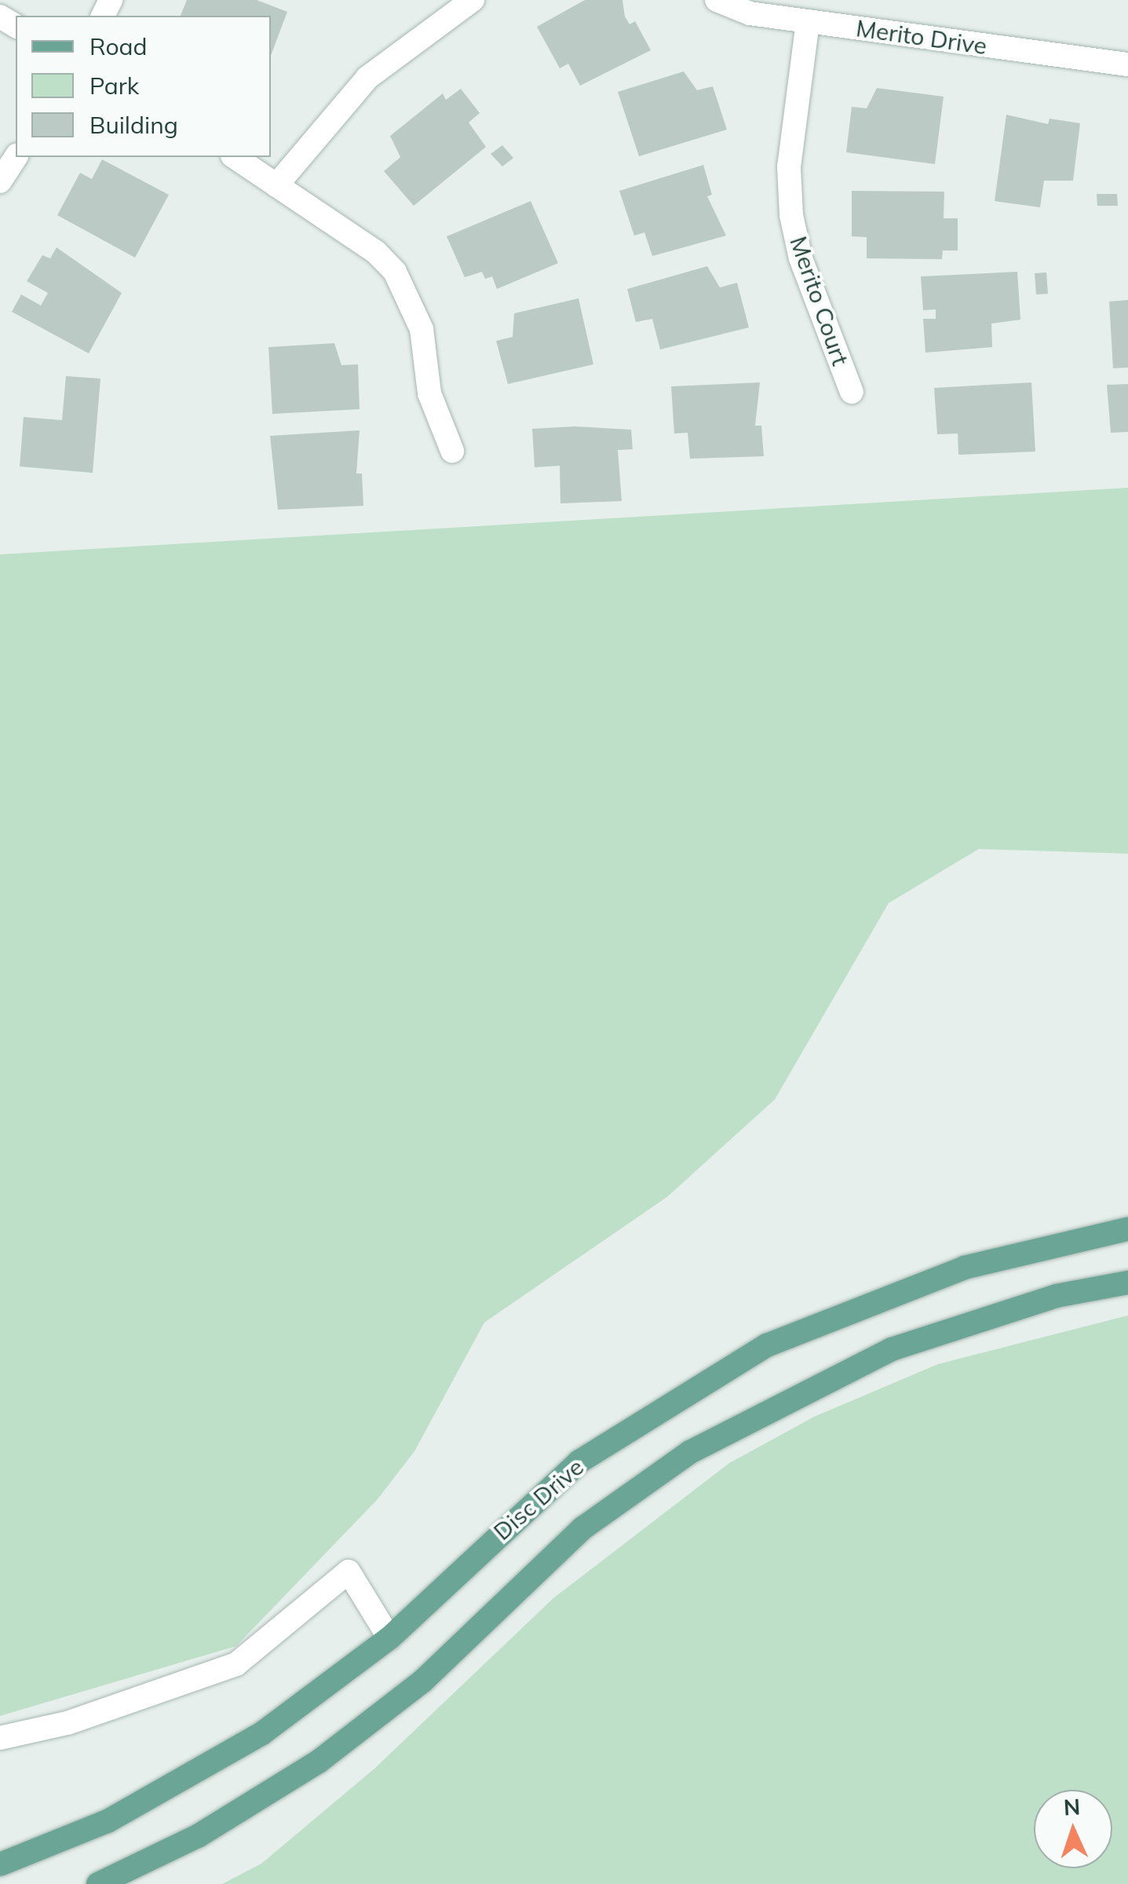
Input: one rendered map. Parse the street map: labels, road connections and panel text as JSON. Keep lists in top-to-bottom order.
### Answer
{
  "streets": {
    "main road": ["Disc Drive"],
    "street": ["Merito Drive", "Merito Court"]
  },
  "crossings": [
    ["Merito Drive", "Merito Court"]
  ],
  "legend": ["Road", "Park", "Building"],
  "north": "top"
}
